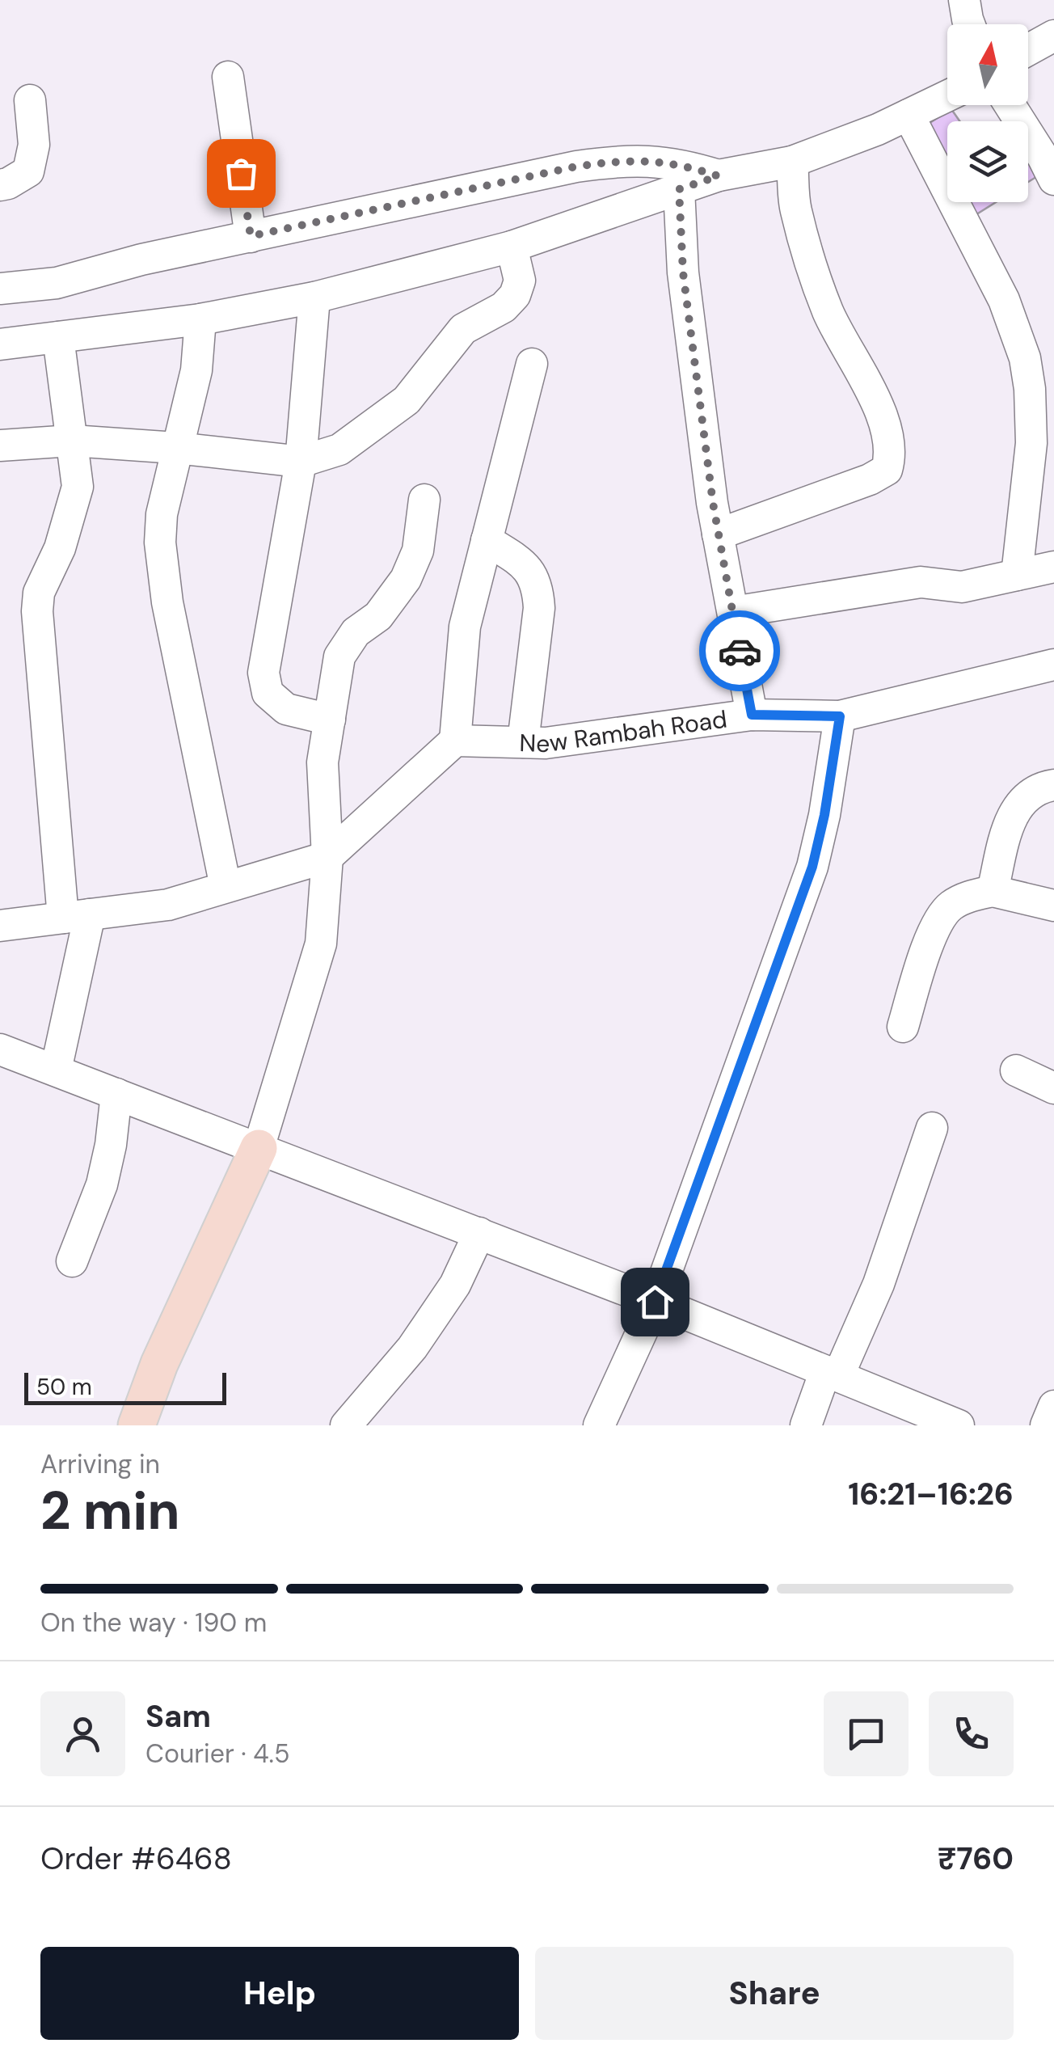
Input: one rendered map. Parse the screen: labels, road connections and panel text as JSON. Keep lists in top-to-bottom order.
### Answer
{
  "streets": {
    "street": ["New Rambah Road"]
  },
  "scale_bar": "50 m",
  "north": "top",
  "page": {
    "scale": "50 m",
    "heading": ["2 min", "Arriving in", "16:21–16:26"],
    "panel": [
      "Sam",
      "Courier · 4.5",
      "Order #6468",
      "₹760"
    ],
    "bar": "On the way · 190 m",
    "buttons": ["Help", "Share"]
  }
}
